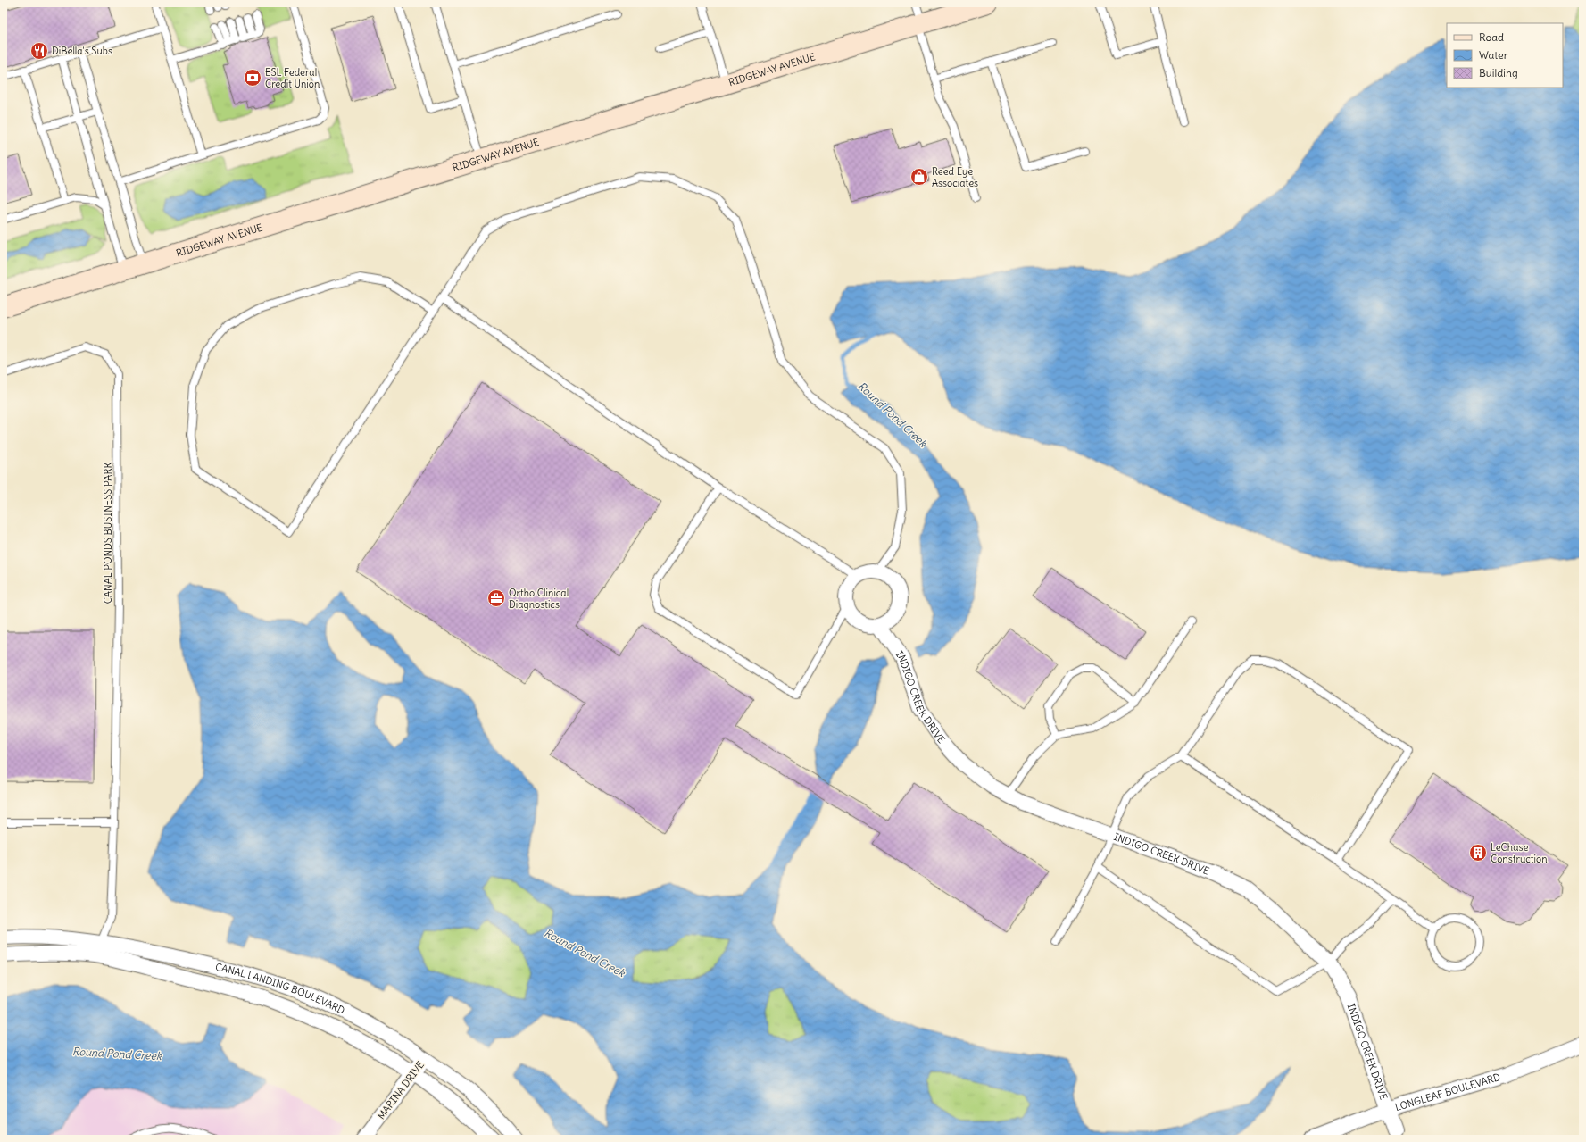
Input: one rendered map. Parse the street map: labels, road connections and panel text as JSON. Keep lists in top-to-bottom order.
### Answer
{
  "streets": {
    "main road": ["RIDGEWAY AVENUE"],
    "street": [
      "INDIGO CREEK DRIVE",
      "CANAL LANDING BOULEVARD",
      "MARINA DRIVE",
      "LONGLEAF BOULEVARD"
    ],
    "lane": ["CANAL PONDS BUSINESS PARK"]
  },
  "crossings": [
    ["CANAL PONDS BUSINESS PARK", "CANAL LANDING BOULEVARD"],
    ["INDIGO CREEK DRIVE", "LONGLEAF BOULEVARD"],
    ["CANAL LANDING BOULEVARD", "MARINA DRIVE"]
  ],
  "water": ["Round Pond Creek"],
  "places": {
    "restaurant": ["DiBella's Subs"],
    "bank": ["ESL Federal Credit Union"],
    "shop": ["Reed Eye Associates"],
    "office": ["Ortho Clinical Diagnostics"],
    "building": ["LeChase Construction"]
  },
  "legend": ["Road", "Water", "Building"]
}
